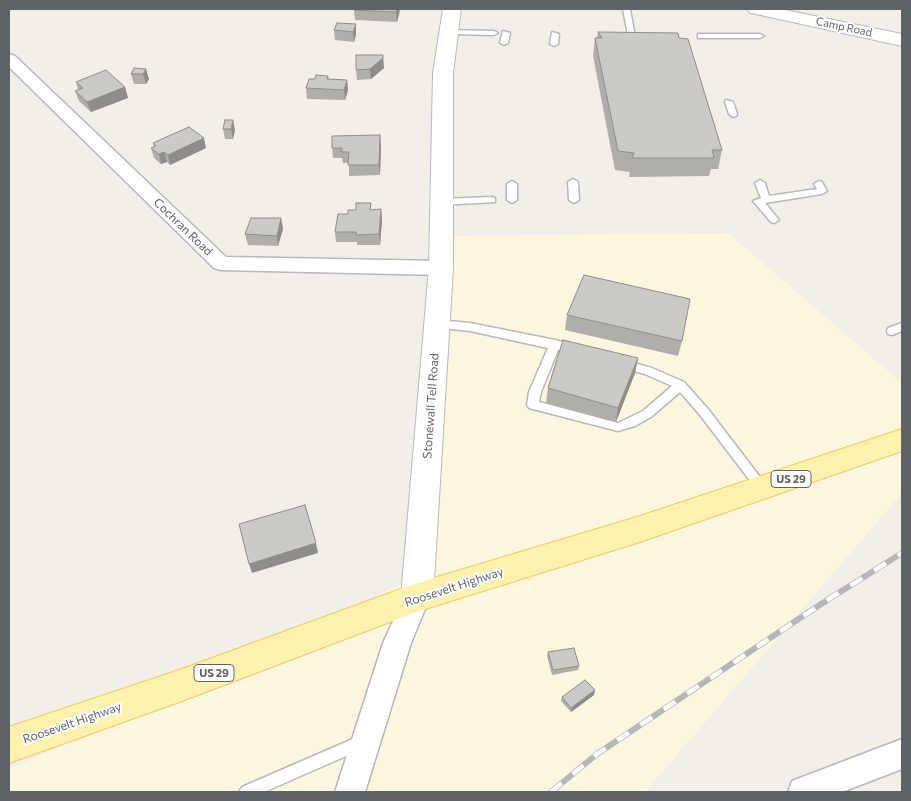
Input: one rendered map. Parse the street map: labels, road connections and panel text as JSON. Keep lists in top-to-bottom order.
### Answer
{
  "streets": {
    "main road": ["US 29", "Roosevelt Highway"],
    "street": ["Camp Road", "Cochran Road", "Stonewall Tell Road"]
  },
  "crossings": [
    ["Cochran Road", "Stonewall Tell Road"],
    ["Stonewall Tell Road", "Roosevelt Highway"]
  ]
}
